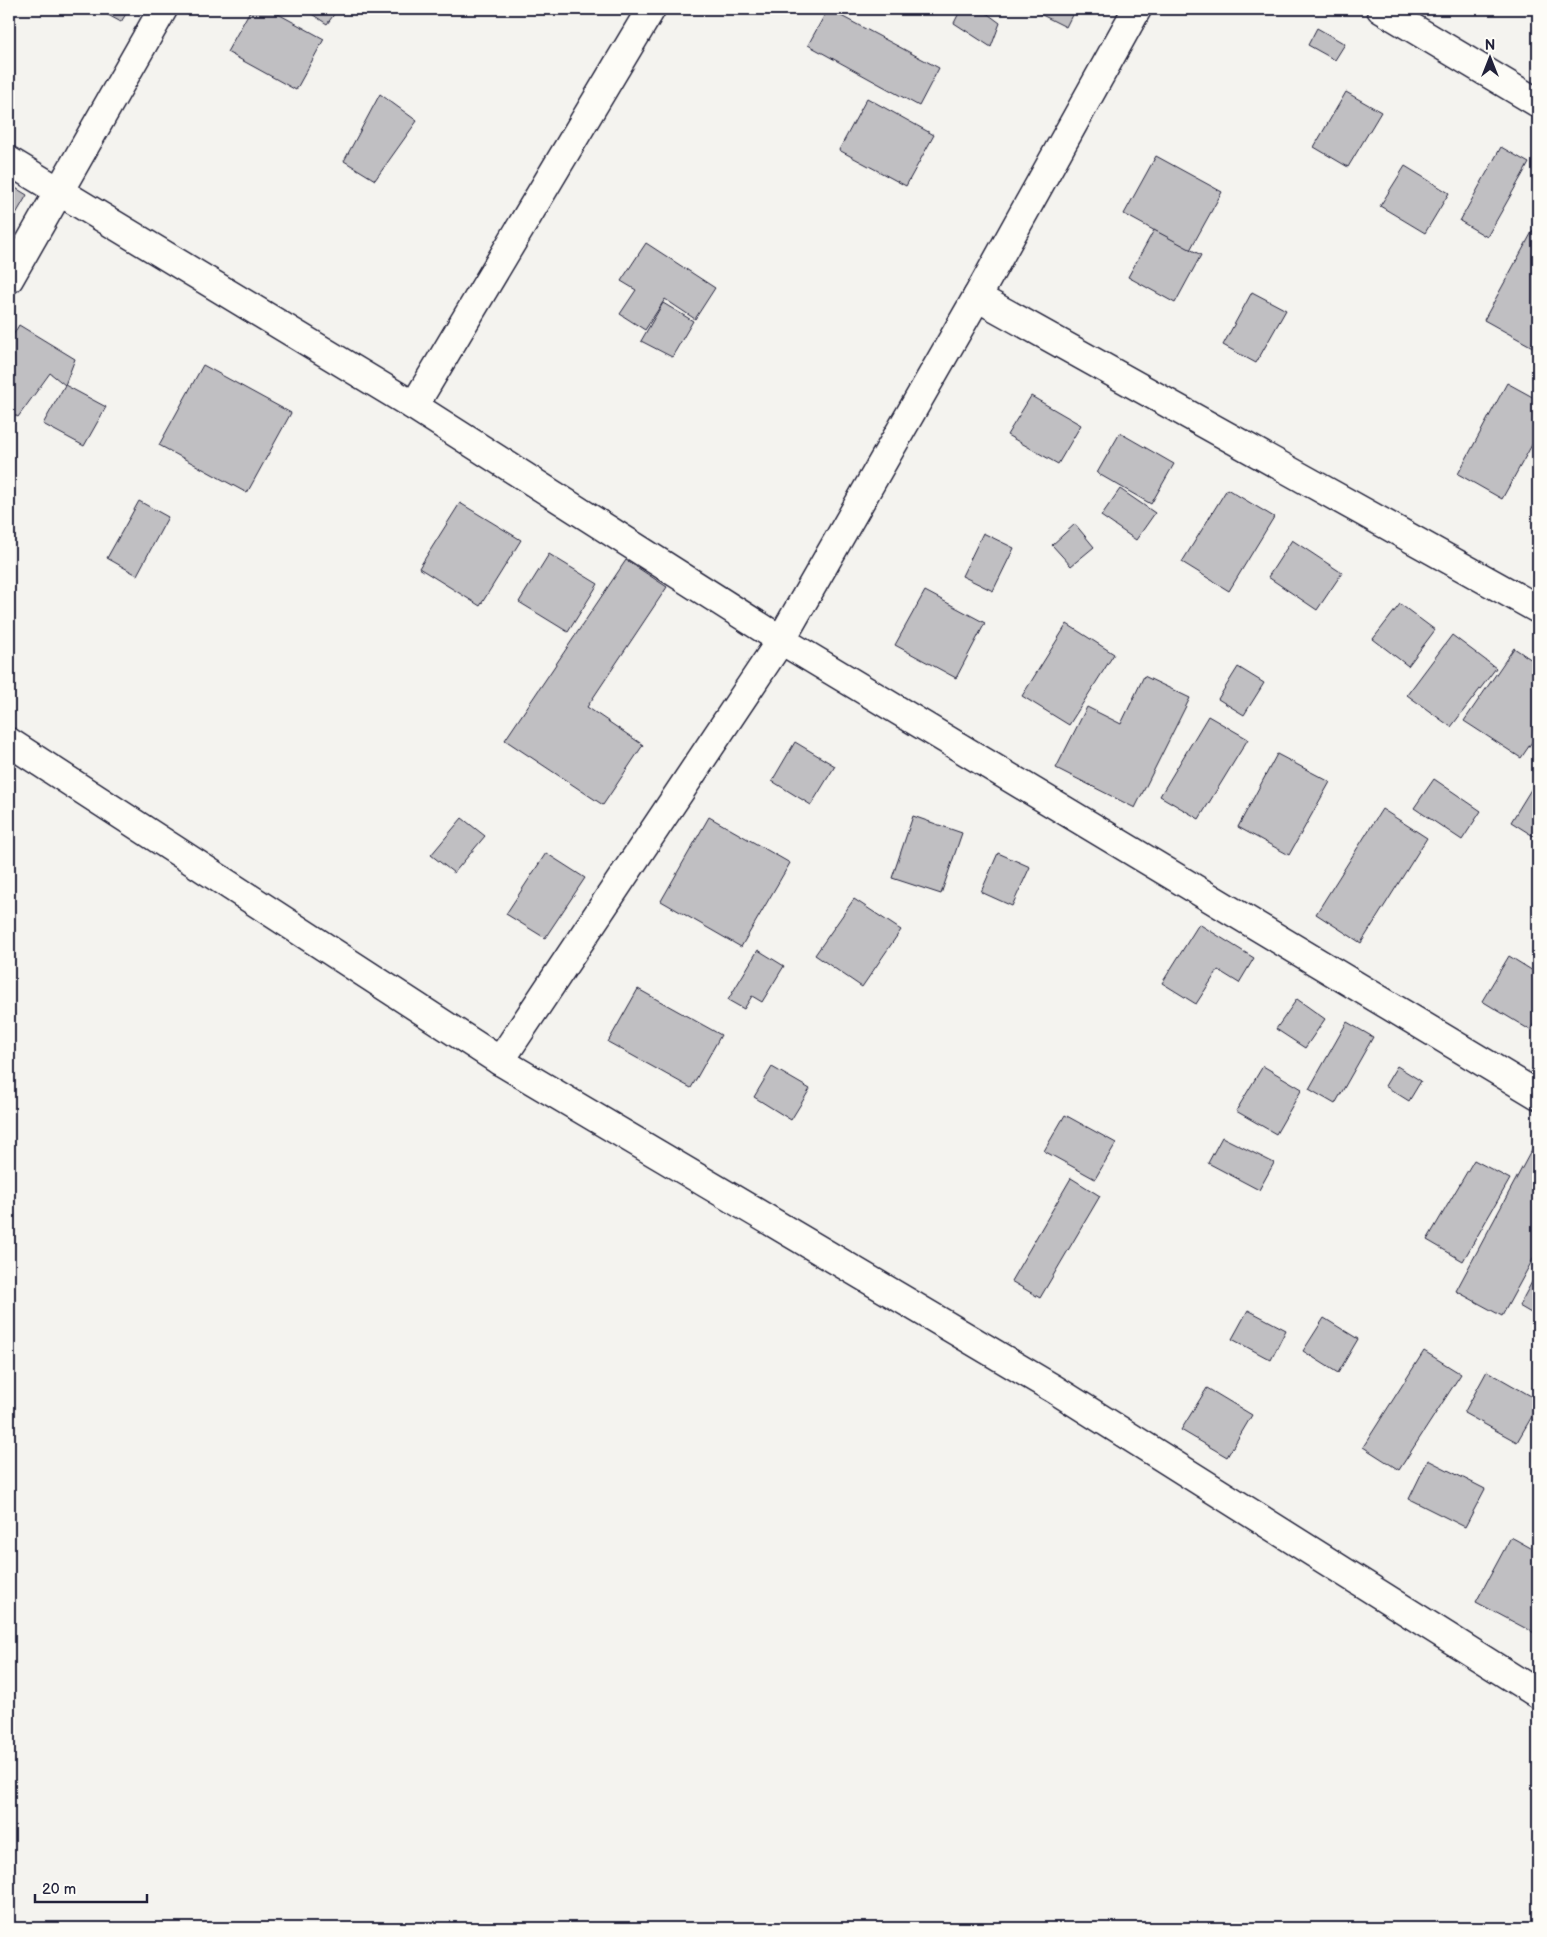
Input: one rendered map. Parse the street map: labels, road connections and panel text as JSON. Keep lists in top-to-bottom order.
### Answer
{
  "scale_bar": "20 m",
  "north": "top"
}
